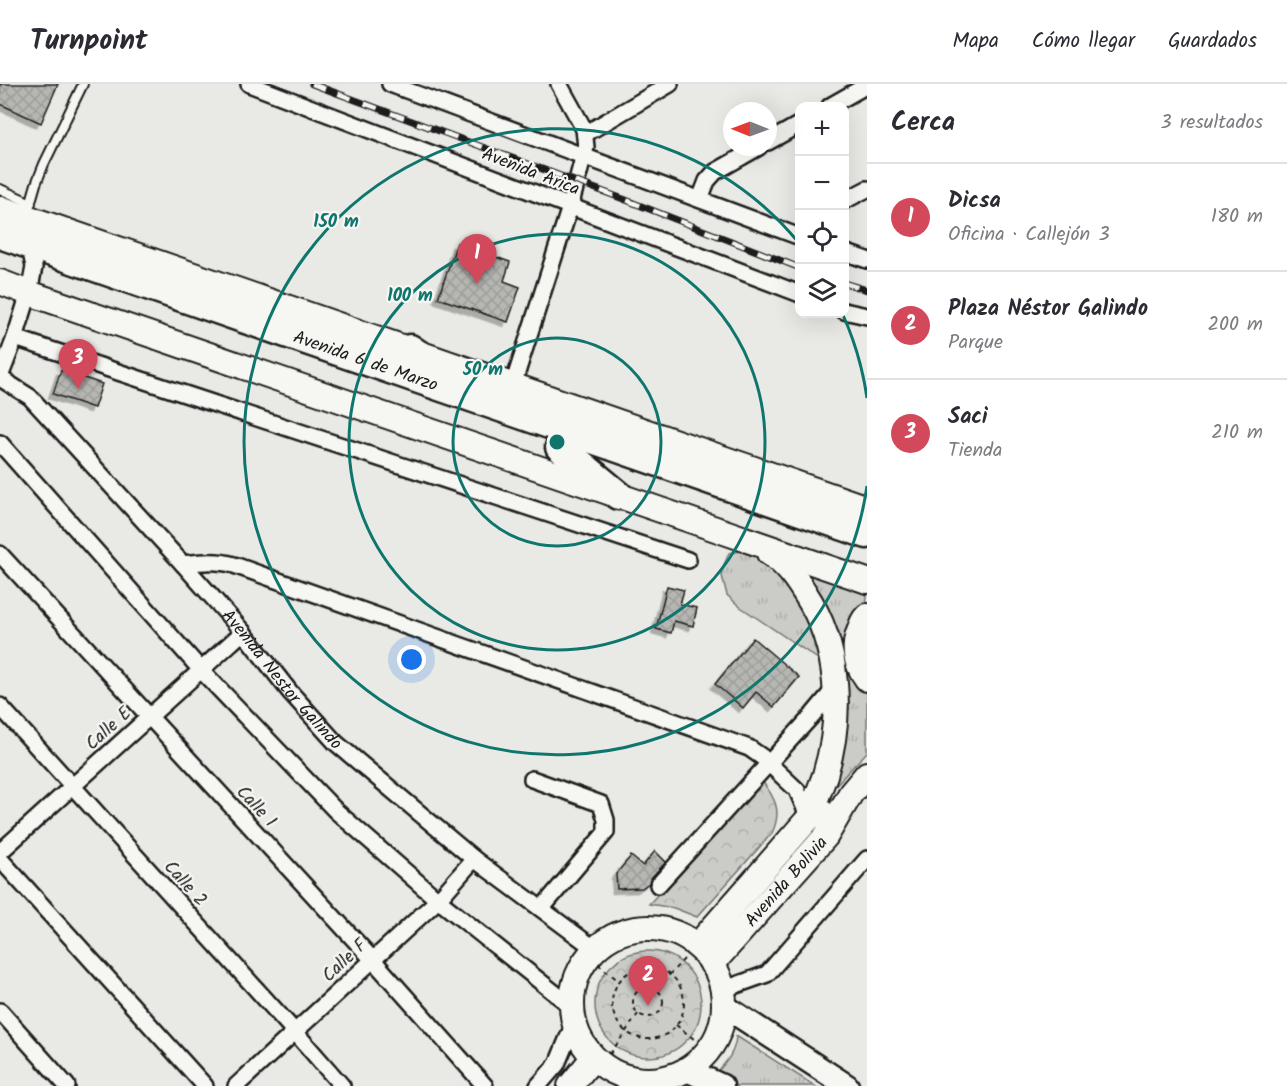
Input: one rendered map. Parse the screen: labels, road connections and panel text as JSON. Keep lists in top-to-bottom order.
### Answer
{
  "streets": {
    "highway": ["Avenida 6 de Marzo"],
    "main road": ["Avenida Bolivia"],
    "street": [
      "Avenida Arica",
      "Avenida Nestor Galindo",
      "Calle E",
      "Calle 1",
      "Calle 2",
      "Calle F"
    ]
  },
  "crossings": [
    ["Avenida Nestor Galindo", "Calle E"],
    ["Avenida Nestor Galindo", "Calle F"],
    ["Calle E", "Calle 1"],
    ["Calle E", "Calle 2"],
    ["Calle 1", "Calle F"],
    ["Calle 2", "Calle F"]
  ],
  "north": "left",
  "page": {
    "header": "Turnpoint",
    "nav": ["Mapa", "Cómo llegar", "Guardados"],
    "heading": ["Cerca", "3 resultados"],
    "map_buttons": ["+", "−"],
    "list": [
      {
        "mark": "1",
        "name": "Dicsa",
        "note": "Oficina · Callejón 3",
        "value": "180 m"
      },
      {
        "mark": "2",
        "name": "Plaza Néstor Galindo",
        "note": "Parque",
        "value": "200 m"
      },
      {
        "mark": "3",
        "name": "Saci",
        "note": "Tienda",
        "value": "210 m"
      }
    ],
    "pins": ["1", "3", "2"]
  },
  "rings": ["150 m", "100 m", "50 m"]
}
